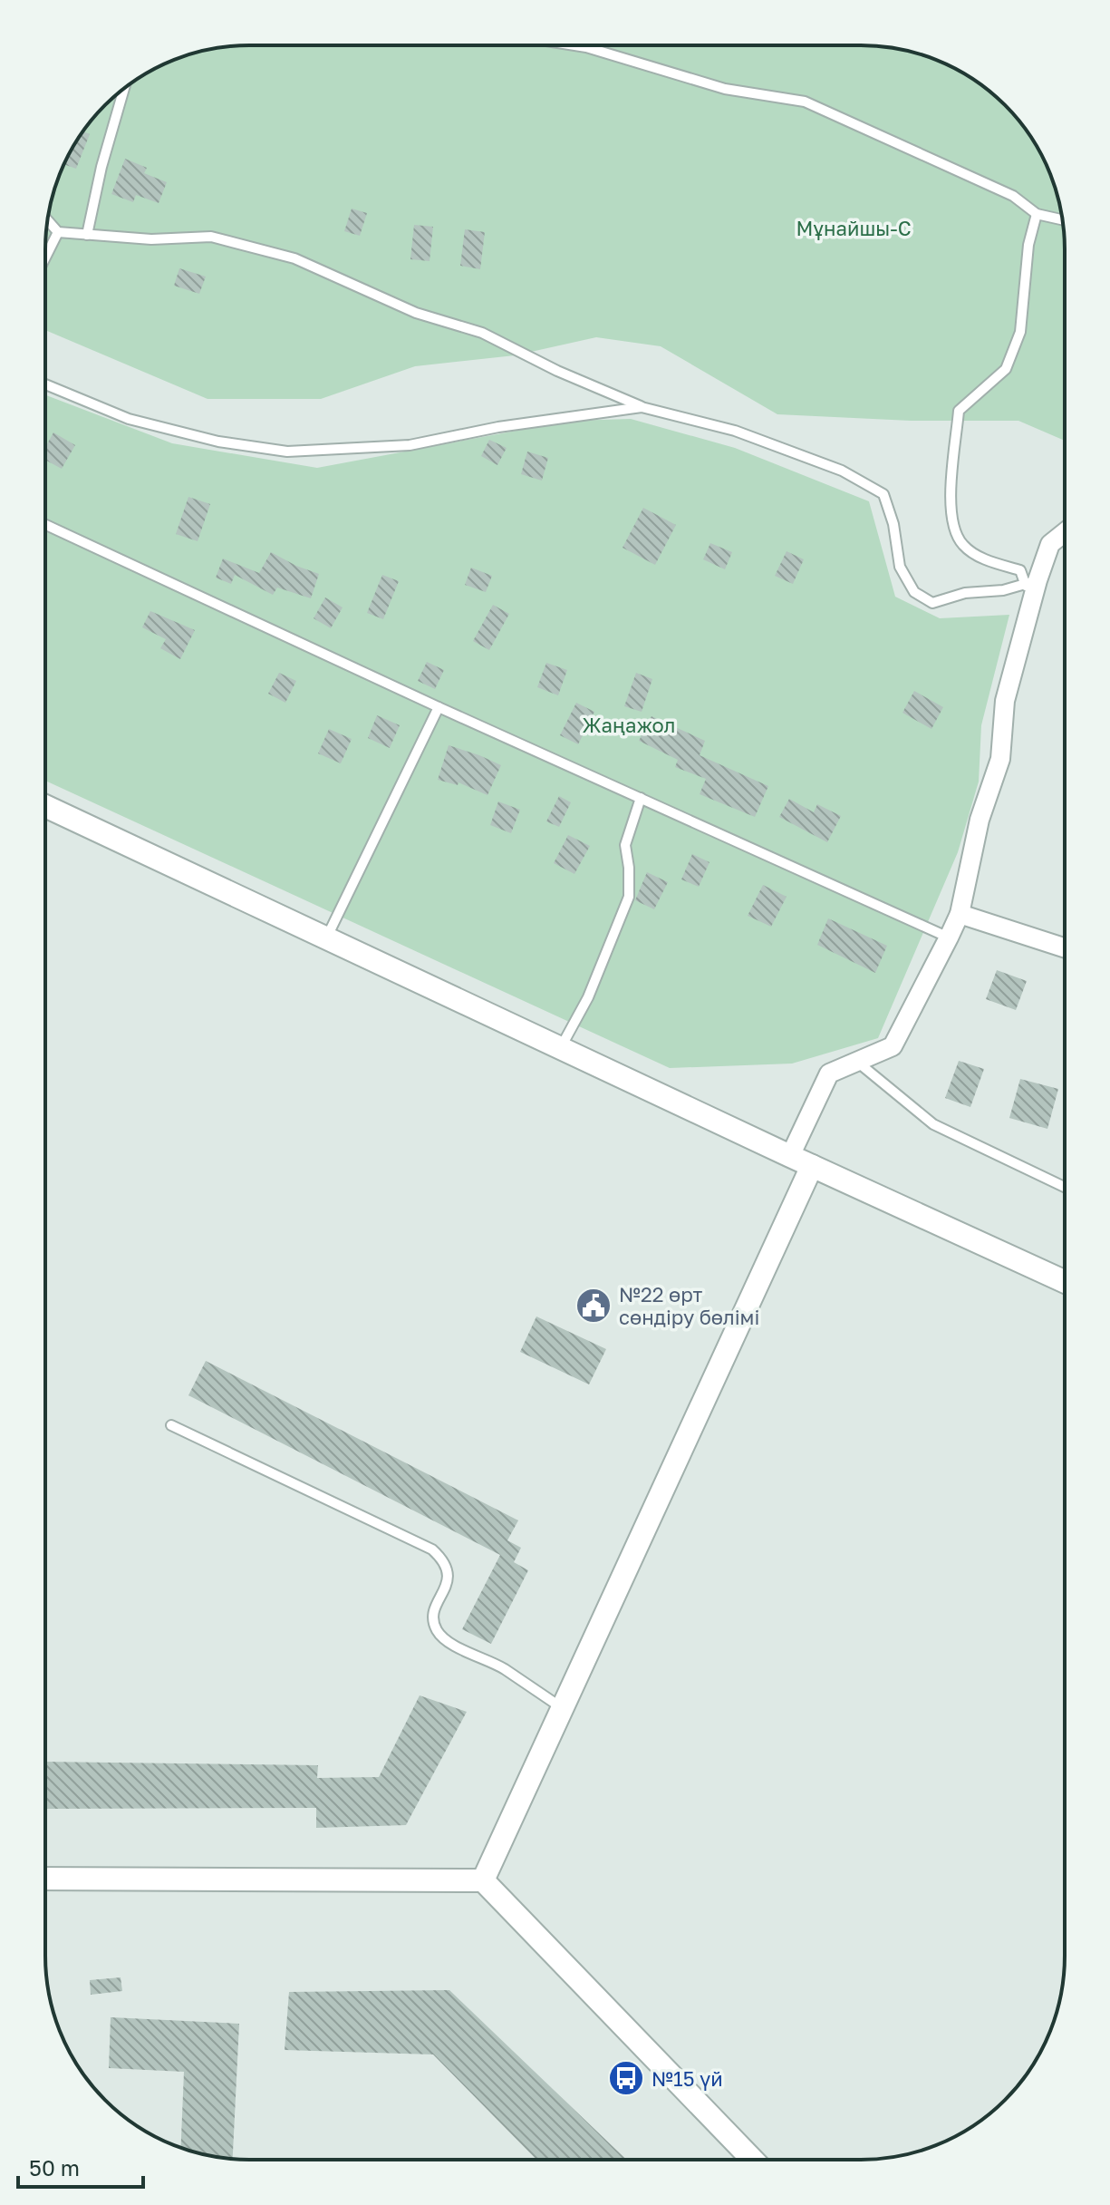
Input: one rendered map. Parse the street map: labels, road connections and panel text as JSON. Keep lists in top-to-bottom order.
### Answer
{
  "parks": ["Мұнайшы-С", "Жаңажол"],
  "places": {
    "public building": ["№22 өрт сөндіру бөлімі"],
    "bus stop": ["№15 үй"]
  },
  "scale_bar": "50 m"
}
